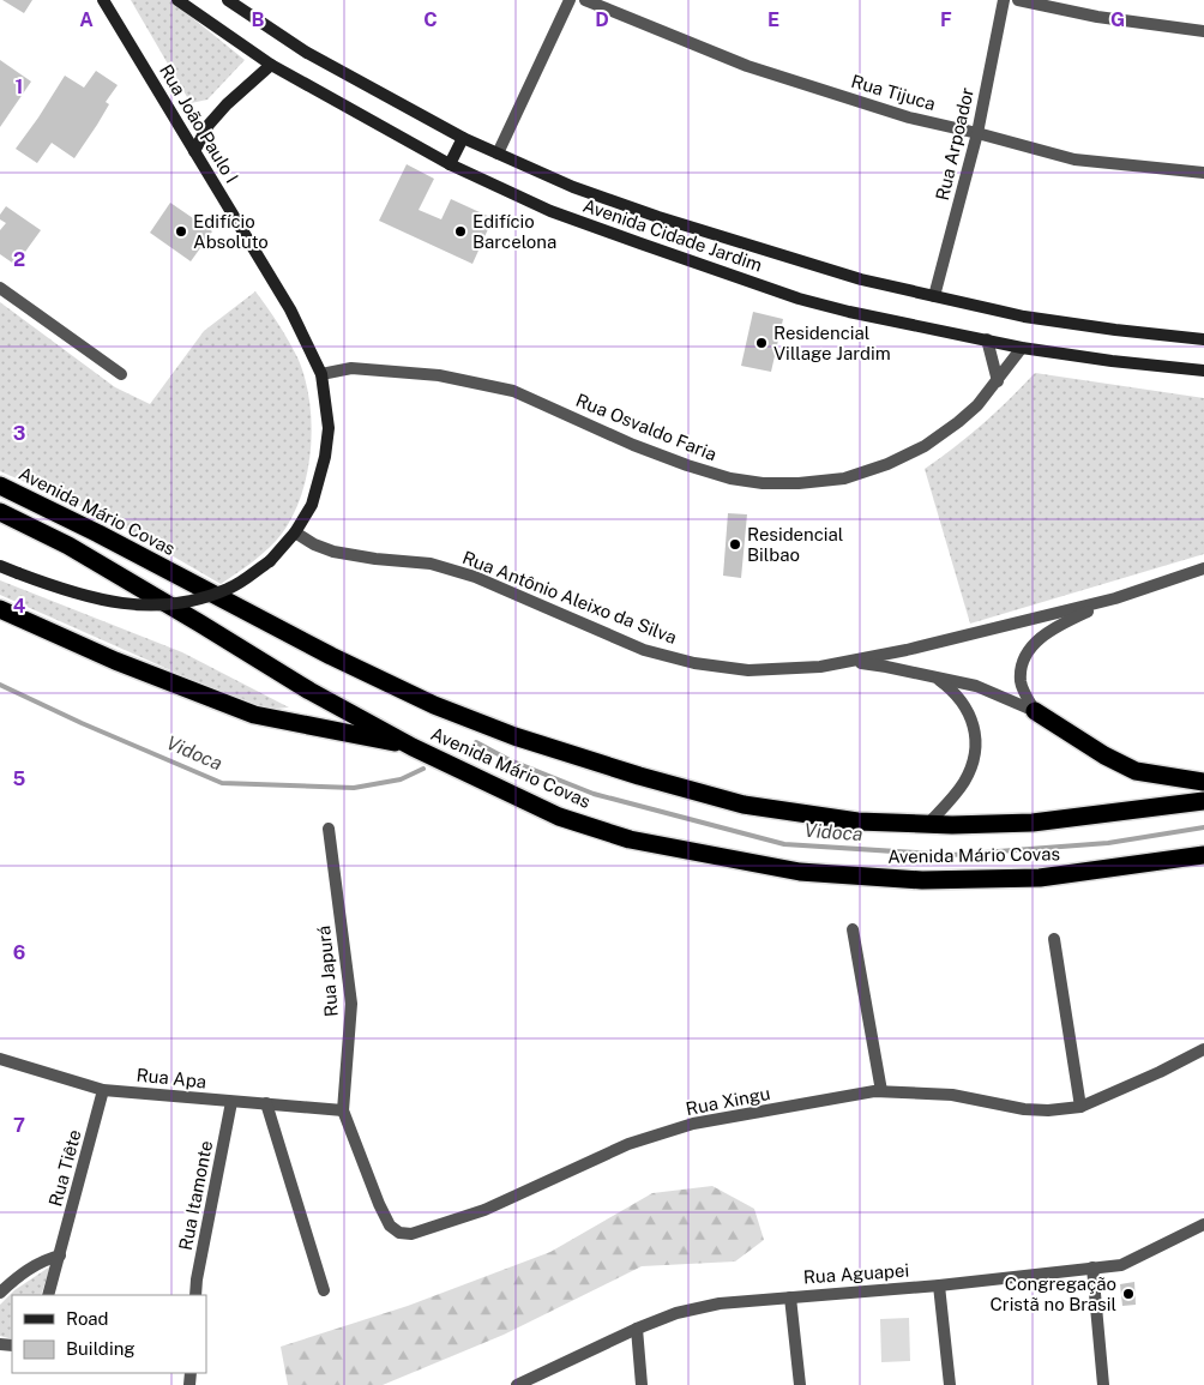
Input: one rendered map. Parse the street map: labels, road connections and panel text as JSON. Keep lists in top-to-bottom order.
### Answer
{
  "streets": {
    "highway": ["Avenida Mário Covas"],
    "main road": ["Rua João Paulo I", "Avenida Cidade Jardim"],
    "street": [
      "Rua Tijuca",
      "Rua Arpoador",
      "Rua Osvaldo Faria",
      "Rua Antônio Aleixo da Silva",
      "Rua Japurá",
      "Rua Apa",
      "Rua Xingu",
      "Rua Tiête",
      "Rua Itamonte",
      "Rua Aguapei"
    ]
  },
  "crossings": [
    ["Rua Tijuca", "Rua Arpoador"],
    ["Rua João Paulo I", "Rua Osvaldo Faria"],
    ["Rua João Paulo I", "Rua Antônio Aleixo da Silva"],
    ["Rua Arpoador", "Avenida Cidade Jardim"],
    ["Avenida Cidade Jardim", "Rua Osvaldo Faria"],
    ["Rua Japurá", "Rua Apa"],
    ["Rua Japurá", "Rua Xingu"],
    ["Rua Apa", "Rua Xingu"],
    ["Rua Apa", "Rua Tiête"],
    ["Rua Apa", "Rua Itamonte"]
  ],
  "water": ["Vidoca"],
  "places": [
    "Edifício Absoluto",
    "Edifício Barcelona",
    "Residencial Village Jardim",
    "Residencial Bilbao",
    "Congregação Cristã no Brasil"
  ],
  "legend": ["Road", "Building"],
  "grid": {
    "columns": [
      "A",
      "B",
      "C",
      "D",
      "E",
      "F",
      "G"
    ],
    "rows": [
      "1",
      "2",
      "3",
      "4",
      "5",
      "6",
      "7"
    ]
  }
}
